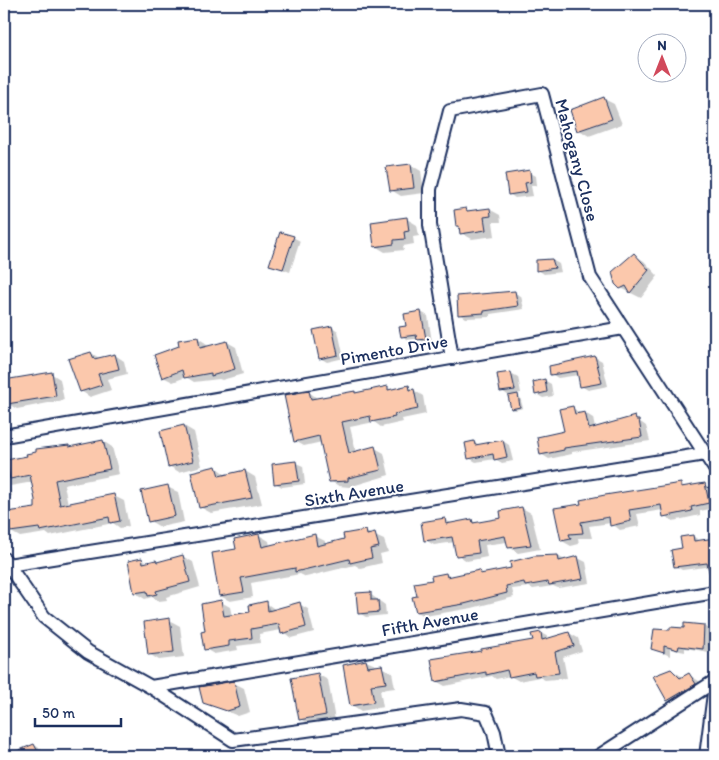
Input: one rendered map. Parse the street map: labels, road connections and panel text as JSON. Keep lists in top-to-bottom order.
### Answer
{
  "streets": {
    "street": [
      "Mahogany Close",
      "Pimento Drive",
      "Sixth Avenue",
      "Fifth Avenue"
    ]
  },
  "crossings": [
    ["Mahogany Close", "Pimento Drive"]
  ],
  "scale_bar": "50 m",
  "north": "top"
}
